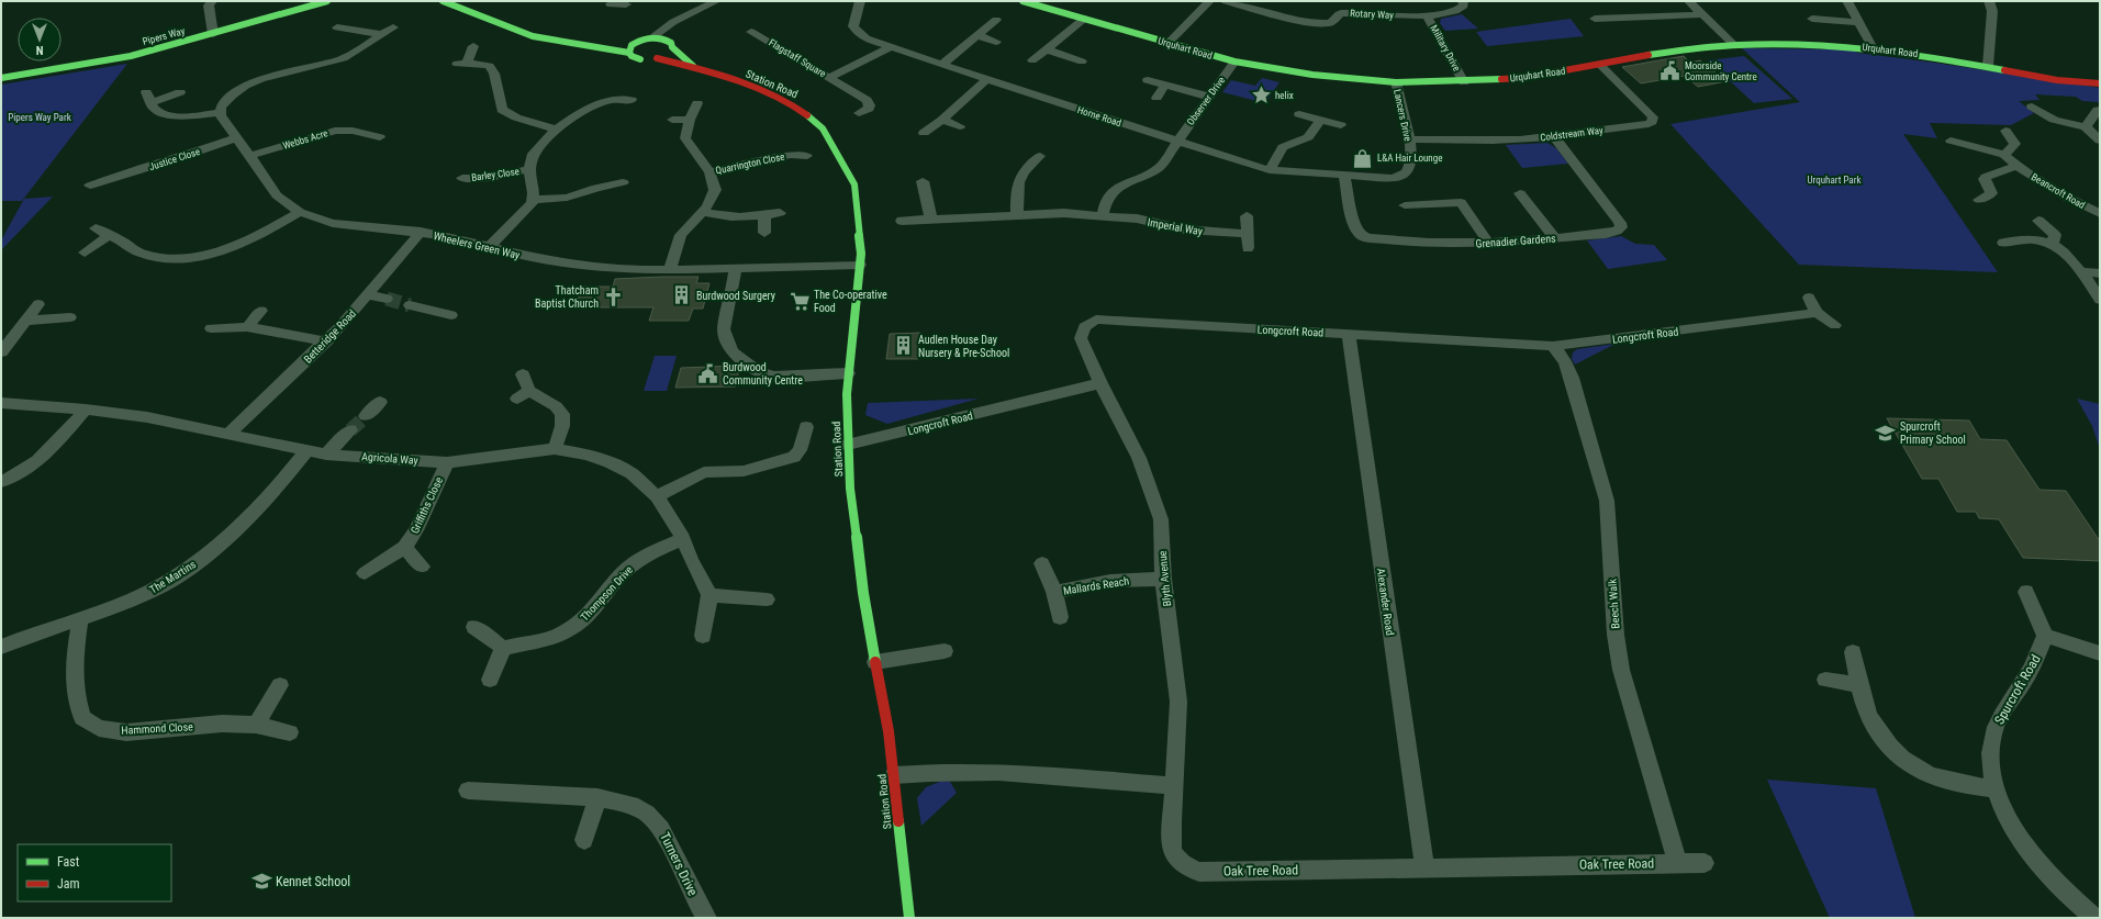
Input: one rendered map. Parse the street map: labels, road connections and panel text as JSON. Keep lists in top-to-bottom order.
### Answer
{
  "streets": {
    "street": [
      "Rotary Way",
      "Pipers Way",
      "Urquhart Road",
      "Military Drive",
      "Flagstaff Square",
      "Station Road",
      "Observer Drive",
      "Lancers Drive",
      "Horne Road",
      "Coldstream Way",
      "Webbs Acre",
      "Justice Close",
      "Quarrington Close",
      "Barley Close",
      "Beancroft Road",
      "Imperial Way",
      "Grenadier Gardens",
      "Wheelers Green Way",
      "Longcroft Road",
      "Betteridge Road",
      "Agricola Way",
      "Griffiths Close",
      "The Martins",
      "Blyth Avenue",
      "Mallards Reach",
      "Thompson Drive",
      "Alexander Road",
      "Beech Walk",
      "Spurcroft Road",
      "Hammond Close",
      "Turners Drive",
      "Oak Tree Road"
    ]
  },
  "crossings": [
    ["Rotary Way", "Military Drive"],
    ["Urquhart Road", "Military Drive"],
    ["Urquhart Road", "Observer Drive"],
    ["Urquhart Road", "Lancers Drive"],
    ["Urquhart Road", "Coldstream Way"],
    ["Flagstaff Square", "Horne Road"],
    ["Station Road", "Wheelers Green Way"],
    ["Station Road", "Longcroft Road"],
    ["Observer Drive", "Horne Road"],
    ["Lancers Drive", "Horne Road"],
    ["Lancers Drive", "Coldstream Way"],
    ["Horne Road", "Grenadier Gardens"],
    ["Coldstream Way", "Grenadier Gardens"],
    ["Webbs Acre", "Wheelers Green Way"],
    ["Justice Close", "Wheelers Green Way"],
    ["Quarrington Close", "Wheelers Green Way"],
    ["Wheelers Green Way", "Betteridge Road"],
    ["Longcroft Road", "Blyth Avenue"],
    ["Longcroft Road", "Alexander Road"],
    ["Longcroft Road", "Beech Walk"],
    ["Betteridge Road", "Agricola Way"],
    ["Agricola Way", "Griffiths Close"],
    ["Agricola Way", "The Martins"],
    ["Agricola Way", "Thompson Drive"],
    ["The Martins", "Hammond Close"],
    ["Blyth Avenue", "Mallards Reach"],
    ["Blyth Avenue", "Oak Tree Road"],
    ["Alexander Road", "Oak Tree Road"],
    ["Beech Walk", "Oak Tree Road"]
  ],
  "parks": ["Pipers Way Park", "Urquhart Park"],
  "places": {
    "public building": ["Moorside Community Centre", "Burdwood Community Centre"],
    "place": ["helix"],
    "shop": ["L&A Hair Lounge"],
    "building": ["Burdwood Surgery", "Audlen House Day Nursery & Pre-School"],
    "church": ["Thatcham Baptist Church"],
    "supermarket": ["The Co-operative Food"],
    "school or university": ["Spurcroft Primary School", "Kennet School"]
  },
  "legend": ["Fast", "Jam"],
  "north": "bottom"
}
